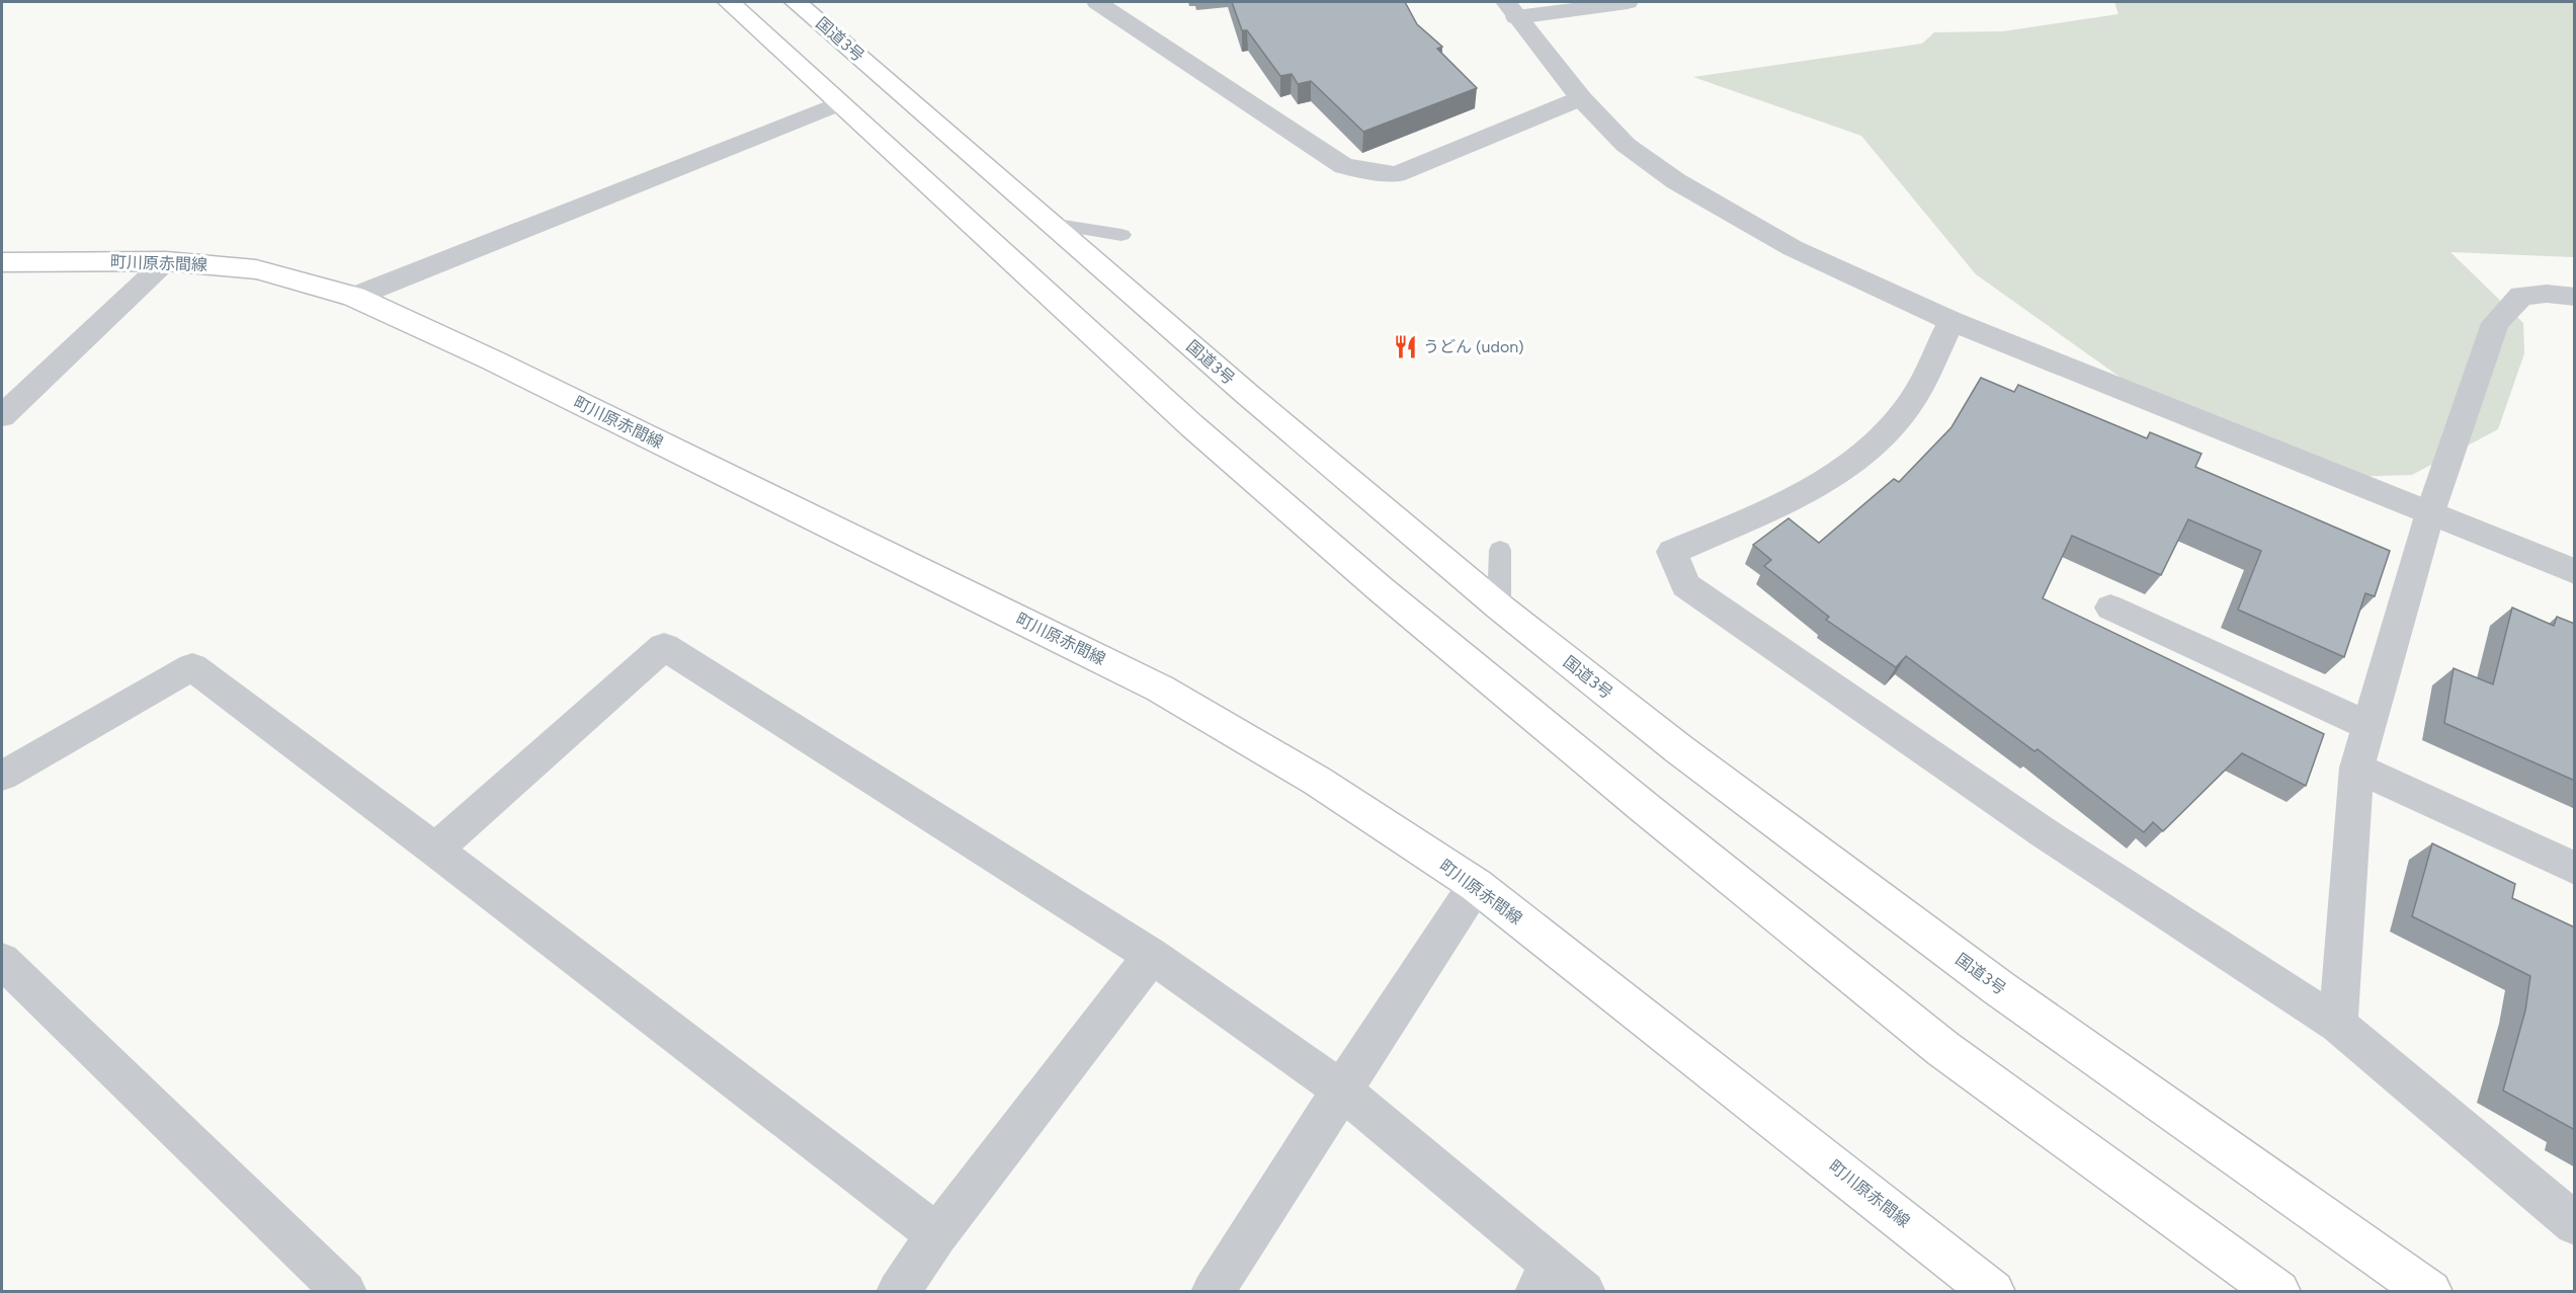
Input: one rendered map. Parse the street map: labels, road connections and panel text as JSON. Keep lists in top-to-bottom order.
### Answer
{
  "streets": {
    "main road": ["国道3号", "町川原赤間線"]
  },
  "places": {
    "restaurant": ["うどん (udon)"]
  }
}
